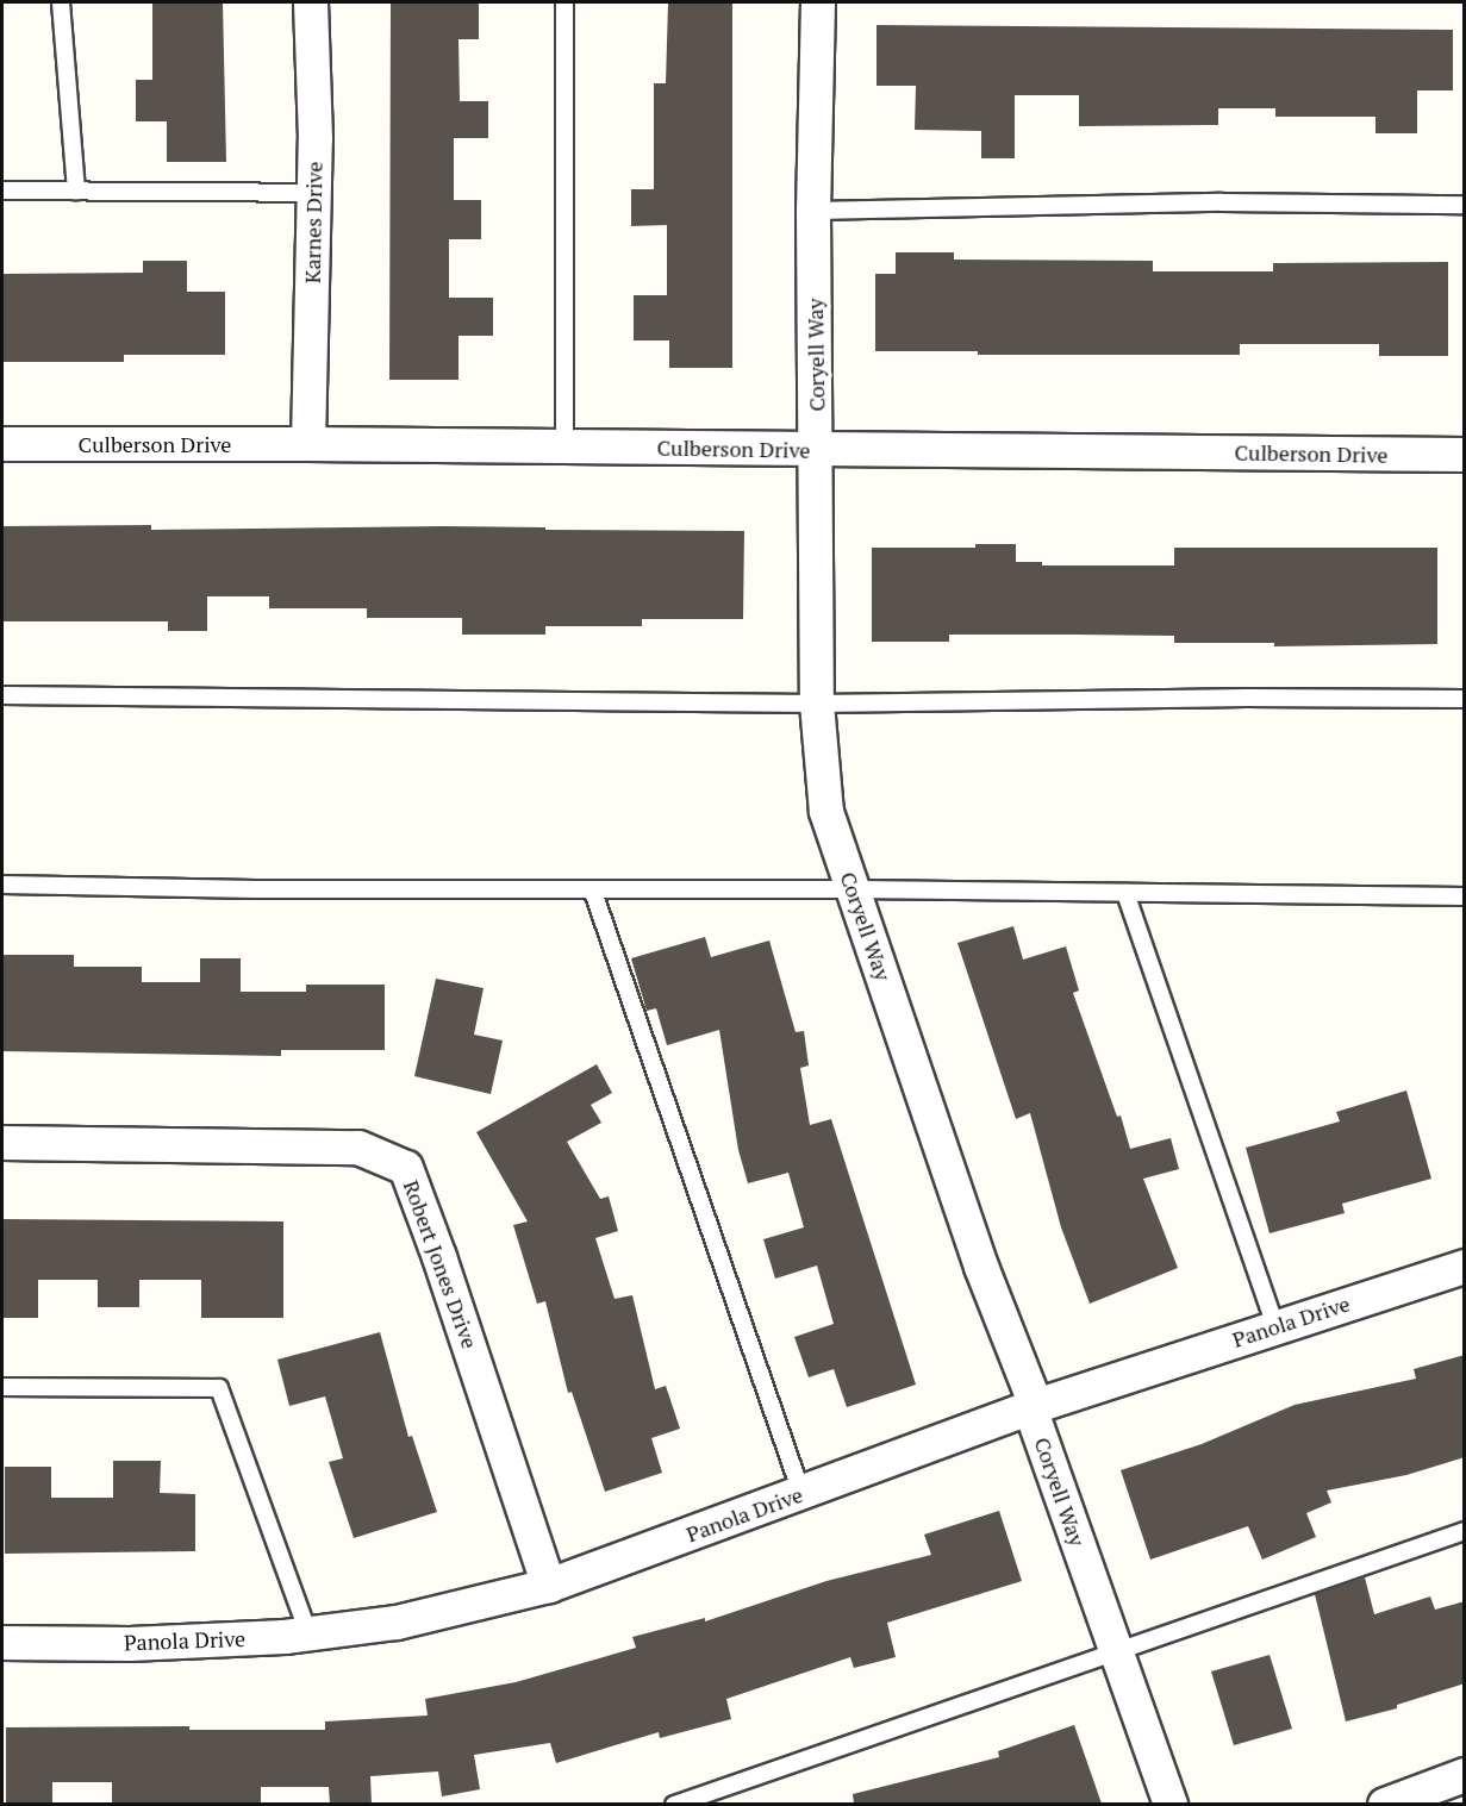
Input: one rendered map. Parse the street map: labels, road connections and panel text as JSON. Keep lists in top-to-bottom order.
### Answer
{
  "streets": {
    "street": [
      "Karnes Drive",
      "Coryell Way",
      "Culberson Drive",
      "Robert Jones Drive",
      "Panola Drive"
    ]
  },
  "crossings": [
    ["Karnes Drive", "Culberson Drive"],
    ["Coryell Way", "Culberson Drive"],
    ["Coryell Way", "Panola Drive"],
    ["Robert Jones Drive", "Panola Drive"]
  ]
}
